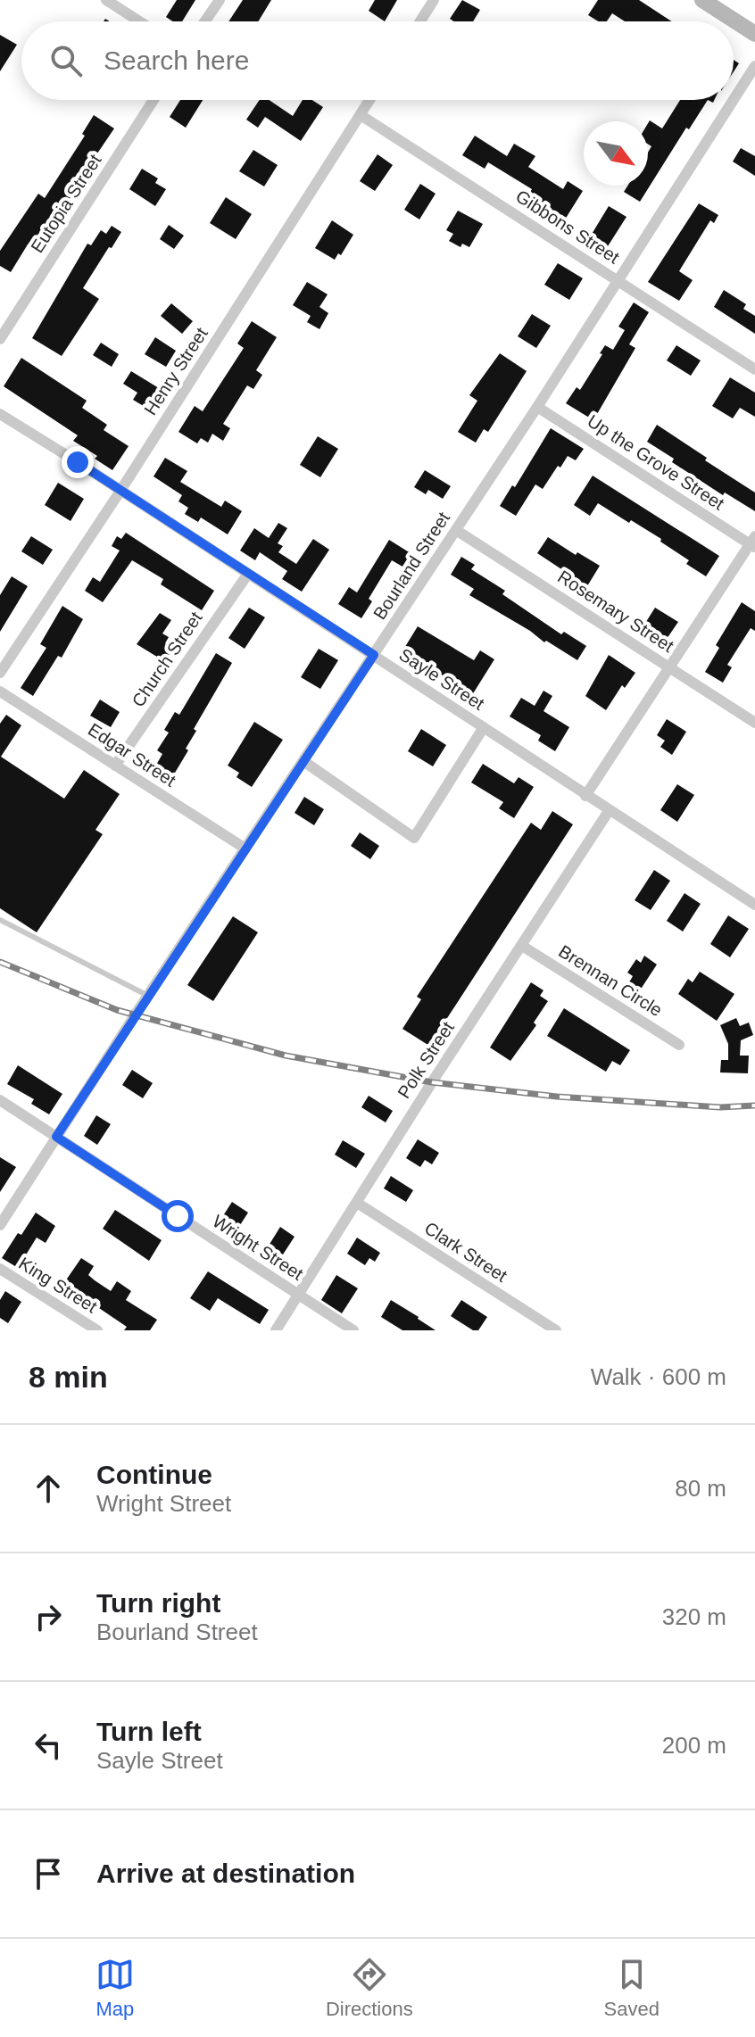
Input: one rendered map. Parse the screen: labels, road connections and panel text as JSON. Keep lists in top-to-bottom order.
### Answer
{
  "streets": {
    "street": [
      "Eutopia Street",
      "Gibbons Street",
      "Henry Street",
      "Up the Grove Street",
      "Bourland Street",
      "Rosemary Street",
      "Church Street",
      "Sayle Street",
      "Edgar Street",
      "Brennan Circle",
      "Polk Street",
      "Wright Street",
      "Clark Street",
      "King Street"
    ]
  },
  "crossings": [
    ["Gibbons Street", "Henry Street"],
    ["Gibbons Street", "Bourland Street"],
    ["Henry Street", "Sayle Street"],
    ["Up the Grove Street", "Bourland Street"],
    ["Bourland Street", "Rosemary Street"],
    ["Bourland Street", "Sayle Street"],
    ["Bourland Street", "Edgar Street"],
    ["Bourland Street", "Wright Street"],
    ["Church Street", "Sayle Street"],
    ["Church Street", "Edgar Street"],
    ["Sayle Street", "Polk Street"],
    ["Brennan Circle", "Polk Street"],
    ["Polk Street", "Wright Street"],
    ["Polk Street", "Clark Street"]
  ],
  "north": "bottom right",
  "page": {
    "search": "Search here",
    "heading": ["8 min", "Walk · 600 m"],
    "list": [
      ["Continue", "Wright Street", "80 m"],
      ["Turn right", "Bourland Street", "320 m"],
      ["Turn left", "Sayle Street", "200 m"],
      "Arrive at destination"
    ],
    "nav": ["Map", "Directions", "Saved"]
  }
}
